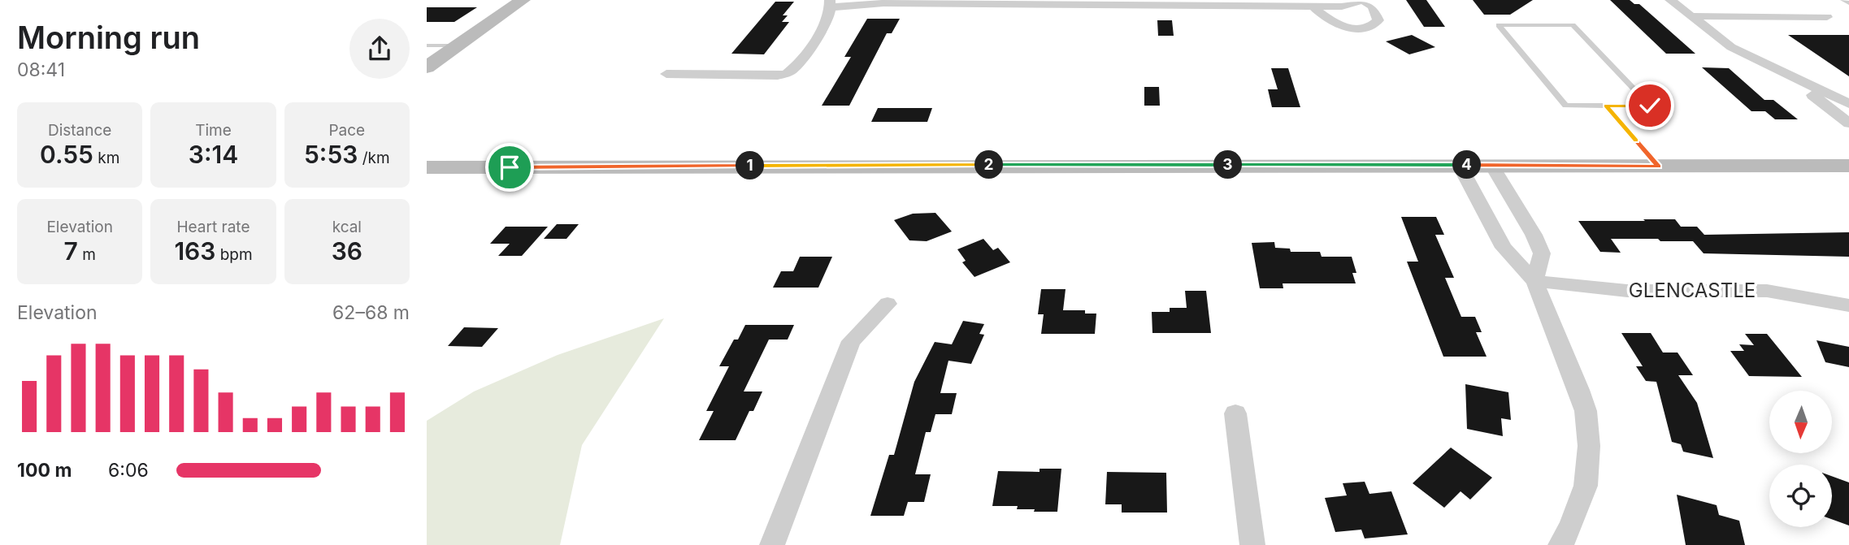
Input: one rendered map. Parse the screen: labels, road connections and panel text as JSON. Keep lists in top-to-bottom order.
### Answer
{
  "streets": {
    "street": ["GLENCASTLE"]
  },
  "north": "bottom",
  "page": {
    "heading": ["Morning run", "08:41"],
    "stats": [
      ["Distance", "0.55 km"],
      ["Time", "3:14"],
      ["Pace", "5:53 /km"],
      ["Elevation", "7 m"],
      ["Heart rate", "163 bpm"],
      ["kcal", "36"]
    ],
    "pins": [
      "2",
      "3",
      "4",
      "1"
    ],
    "chart": ["Elevation", "62–68 m"],
    "list": [
      {
        "name": "100 m",
        "note": "6:06"
      }
    ]
  }
}
